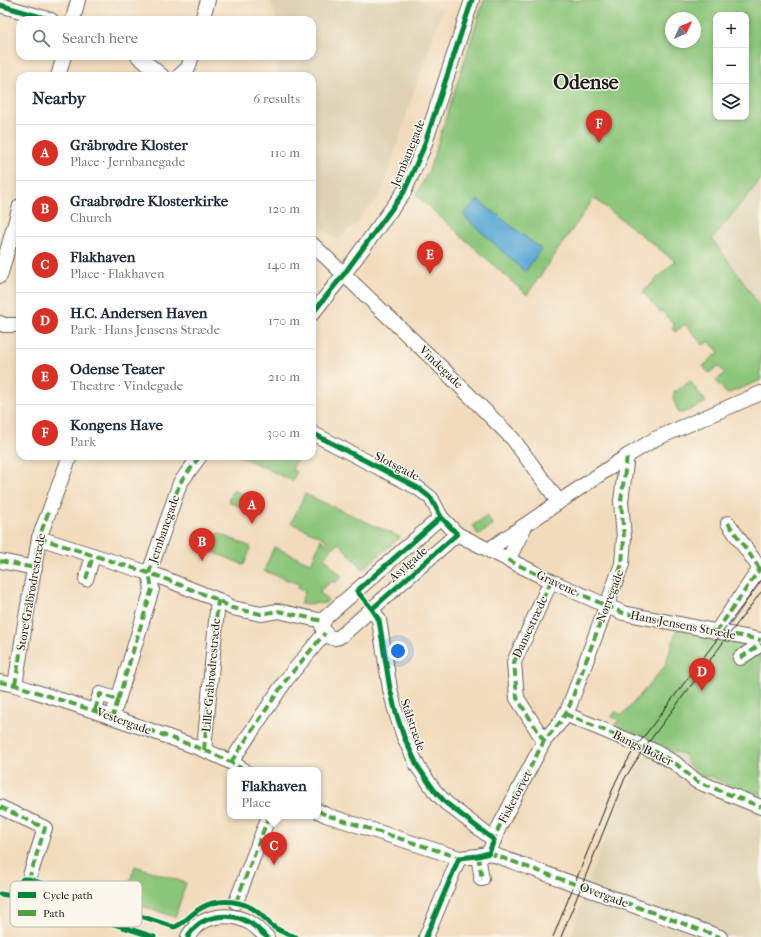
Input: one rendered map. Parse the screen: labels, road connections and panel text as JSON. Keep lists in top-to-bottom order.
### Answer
{
  "streets": {
    "street": [
      "Jernbanegade",
      "Vindegade",
      "Slotsgade",
      "Asylgade",
      "Gravene",
      "Store Gråbrødrestræde",
      "Nørregade",
      "Hans Jensens Stræde",
      "Dansestræde",
      "Lille Gråbrødrestræde",
      "Vestergade",
      "Stålstræde",
      "Bangs Boder",
      "Fisketorvet",
      "Overgade"
    ]
  },
  "crossings": [
    ["Jernbanegade", "Vindegade"],
    ["Jernbanegade", "Vestergade"],
    ["Slotsgade", "Asylgade"],
    ["Asylgade", "Vestergade"],
    ["Asylgade", "Stålstræde"],
    ["Gravene", "Nørregade"],
    ["Gravene", "Hans Jensens Stræde"],
    ["Gravene", "Dansestræde"],
    ["Store Gråbrødrestræde", "Vestergade"],
    ["Nørregade", "Hans Jensens Stræde"],
    ["Nørregade", "Bangs Boder"],
    ["Nørregade", "Fisketorvet"],
    ["Dansestræde", "Fisketorvet"],
    ["Lille Gråbrødrestræde", "Vestergade"],
    ["Stålstræde", "Fisketorvet"],
    ["Bangs Boder", "Fisketorvet"],
    ["Fisketorvet", "Overgade"]
  ],
  "districts": ["Odense"],
  "legend": ["Cycle path", "Path"],
  "north": "top right",
  "page": {
    "map_buttons": ["+", "−"],
    "search": "Search here",
    "heading": ["Nearby", "6 results"],
    "pins": [
      "F",
      "E",
      "A",
      "B",
      "D",
      "C"
    ],
    "list": [
      {
        "mark": "A",
        "name": "Gråbrødre Kloster",
        "note": "Place · Jernbanegade",
        "value": "110 m"
      },
      {
        "mark": "B",
        "name": "Graabrødre Klosterkirke",
        "note": "Church",
        "value": "120 m"
      },
      {
        "mark": "C",
        "name": "Flakhaven",
        "note": "Place · Flakhaven",
        "value": "140 m"
      },
      {
        "mark": "D",
        "name": "H.C. Andersen Haven",
        "note": "Park · Hans Jensens Stræde",
        "value": "170 m"
      },
      {
        "mark": "E",
        "name": "Odense Teater",
        "note": "Theatre · Vindegade",
        "value": "210 m"
      },
      {
        "mark": "F",
        "name": "Kongens Have",
        "note": "Park",
        "value": "300 m"
      }
    ],
    "popup": ["Flakhaven", "Place"]
  }
}
